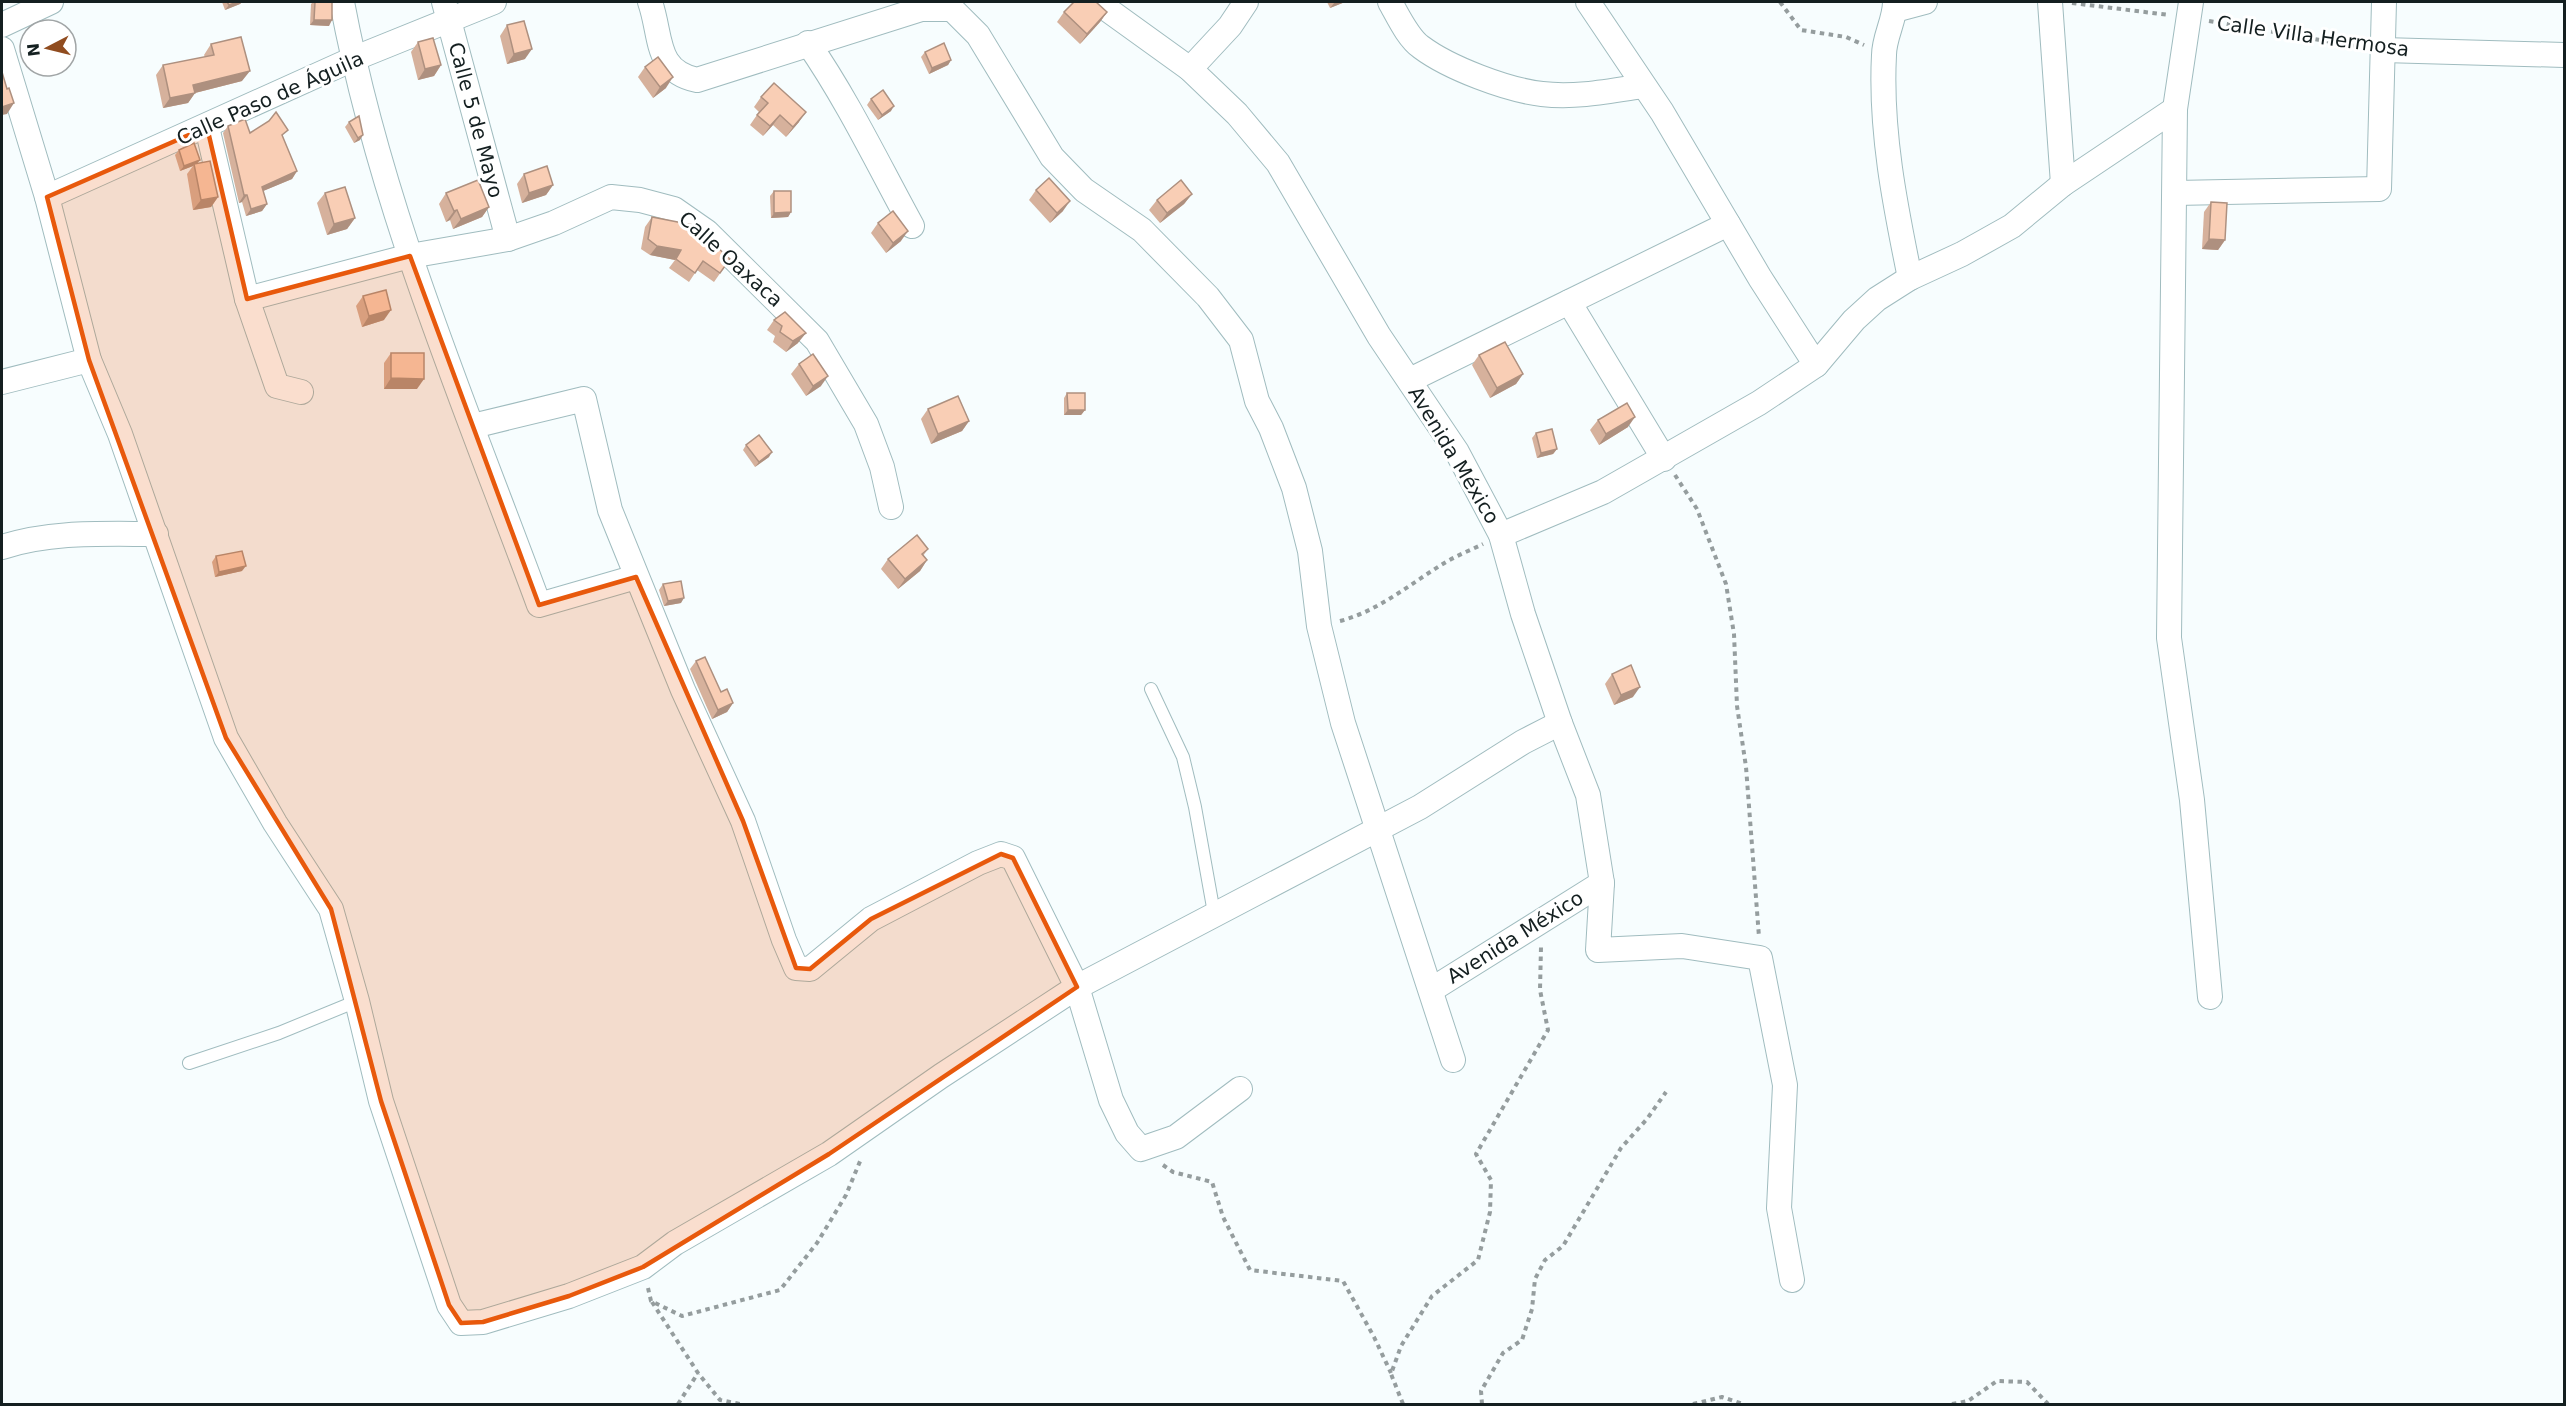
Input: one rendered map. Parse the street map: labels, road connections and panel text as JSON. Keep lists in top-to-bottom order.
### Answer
{
  "streets": {
    "street": [
      "Calle Villa Hermosa",
      "Calle Paso de Águila",
      "Calle 5 de Mayo",
      "Calle Oaxaca",
      "Avenida México"
    ]
  },
  "crossings": [
    ["Calle Paso de Águila", "Calle 5 de Mayo"],
    ["Calle 5 de Mayo", "Calle Oaxaca"]
  ],
  "north": "left"
}
